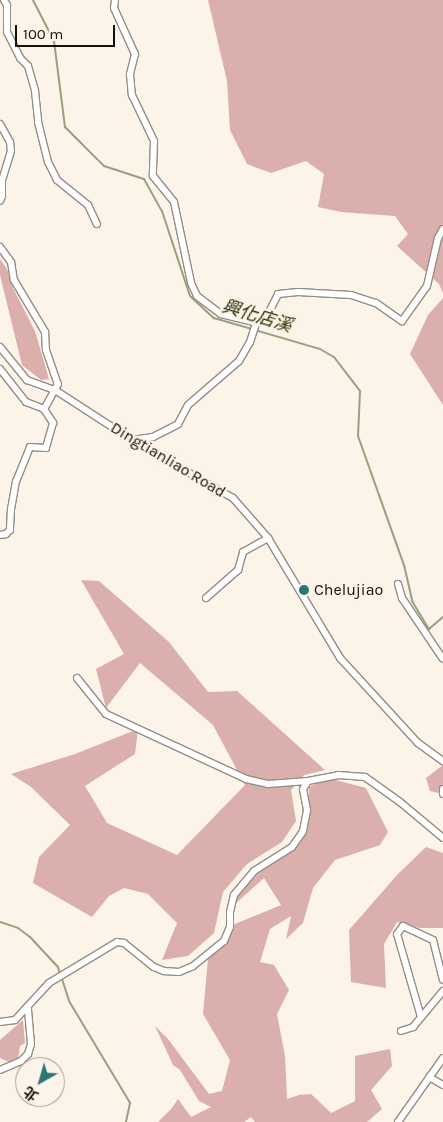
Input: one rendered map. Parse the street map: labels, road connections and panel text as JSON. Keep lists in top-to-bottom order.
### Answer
{
  "streets": {
    "street": ["Dingtianliao Road"]
  },
  "water": ["興化店溪"],
  "places": ["Chelujiao"],
  "scale_bar": "100 m",
  "north": "bottom left"
}
